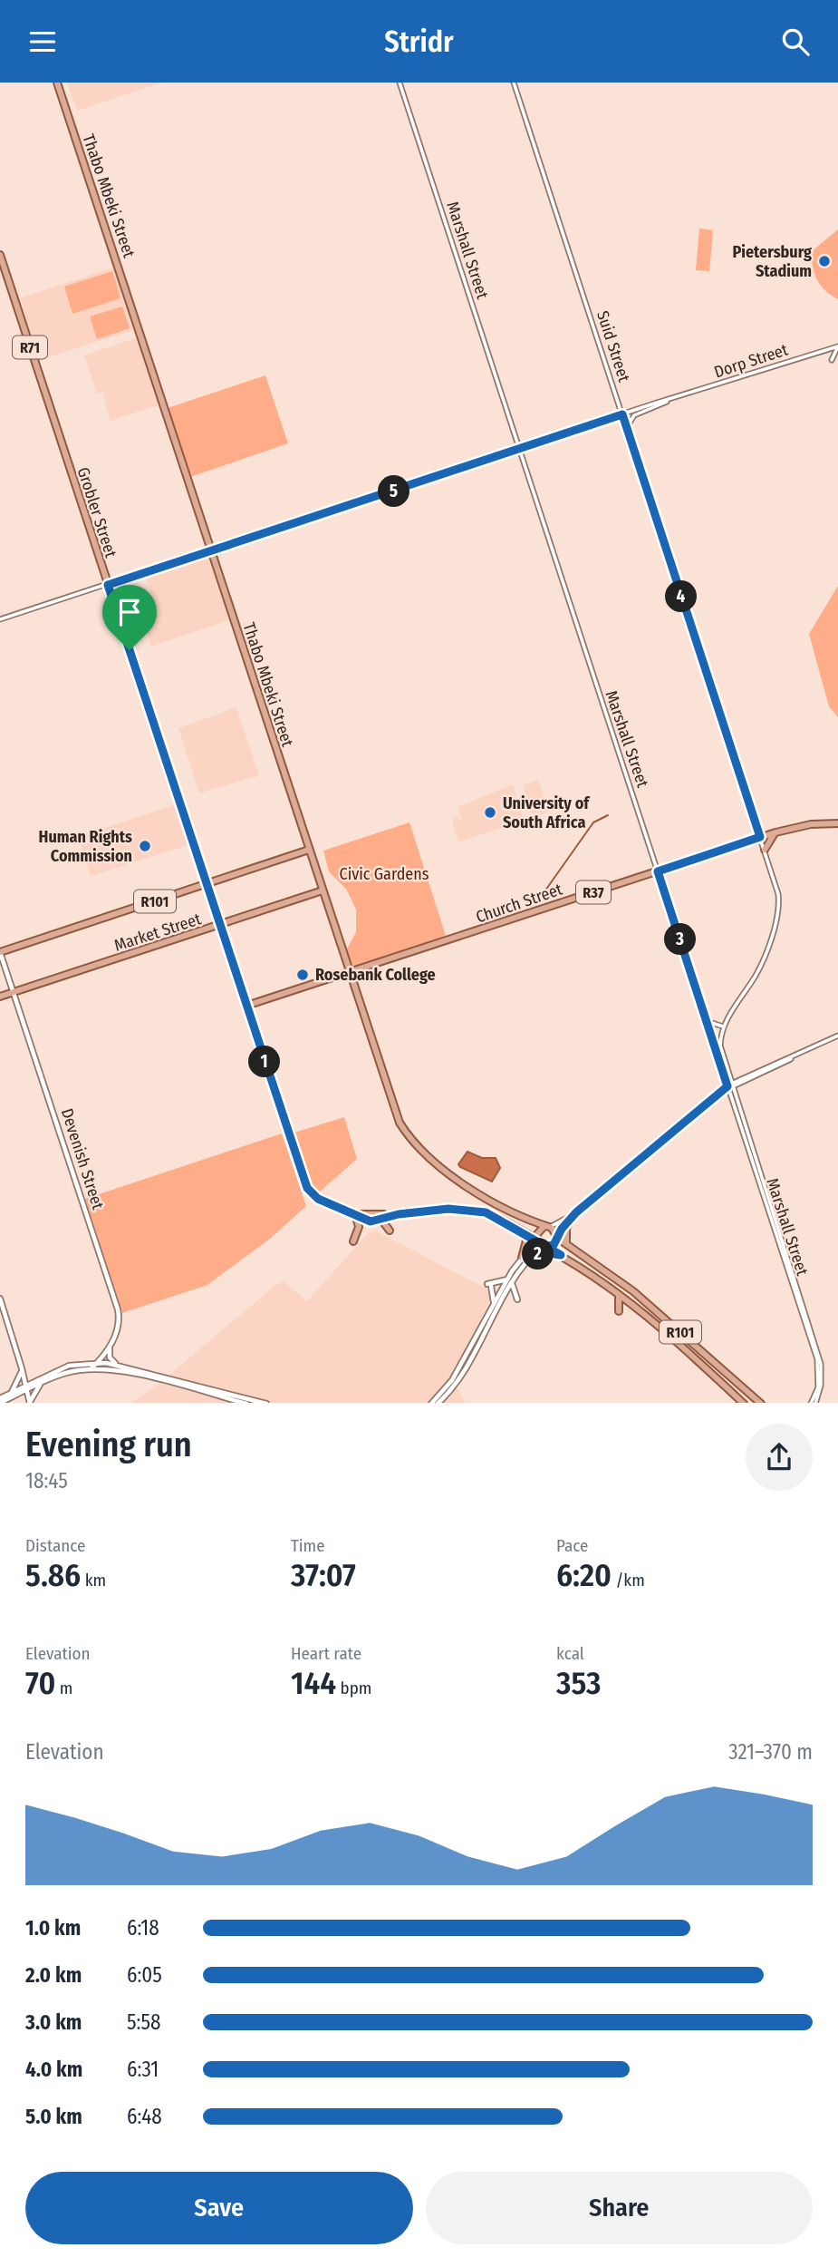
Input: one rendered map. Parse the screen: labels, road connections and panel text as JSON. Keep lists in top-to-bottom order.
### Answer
{
  "streets": {
    "main road": [
      "Thabo Mbeki Street",
      "R71",
      "Grobler Street",
      "R37",
      "R101",
      "Church Street",
      "Market Street",
      "Devenish Street"
    ],
    "street": ["Marshall Street", "Suid Street", "Dorp Street"]
  },
  "crossings": [
    ["Thabo Mbeki Street", "Dorp Street"],
    ["Thabo Mbeki Street", "R101"],
    ["Thabo Mbeki Street", "Church Street"],
    ["Thabo Mbeki Street", "Market Street"],
    ["Marshall Street", "Dorp Street"],
    ["Marshall Street", "Church Street"],
    ["Suid Street", "Dorp Street"],
    ["Suid Street", "Church Street"],
    ["Dorp Street", "Grobler Street"],
    ["Grobler Street", "R101"],
    ["Grobler Street", "Church Street"],
    ["Grobler Street", "Market Street"],
    ["R101", "Devenish Street"],
    ["Market Street", "Devenish Street"]
  ],
  "parks": ["Civic Gardens"],
  "places": [
    "Pietersburg Stadium",
    "University of South Africa",
    "Human Rights Commission",
    "Rosebank College"
  ],
  "page": {
    "header": "Stridr",
    "pins": [
      "5",
      "4",
      "3",
      "1",
      "2"
    ],
    "heading": ["Evening run", "18:45"],
    "stats": [
      ["Distance", "5.86 km"],
      ["Time", "37:07"],
      ["Pace", "6:20 /km"],
      ["Elevation", "70 m"],
      ["Heart rate", "144 bpm"],
      ["kcal", "353"]
    ],
    "chart": ["Elevation", "321–370 m"],
    "list": [
      {
        "name": "1.0 km",
        "note": "6:18"
      },
      {
        "name": "2.0 km",
        "note": "6:05"
      },
      {
        "name": "3.0 km",
        "note": "5:58"
      },
      {
        "name": "4.0 km",
        "note": "6:31"
      },
      {
        "name": "5.0 km",
        "note": "6:48"
      }
    ],
    "buttons": ["Save", "Share"]
  }
}
